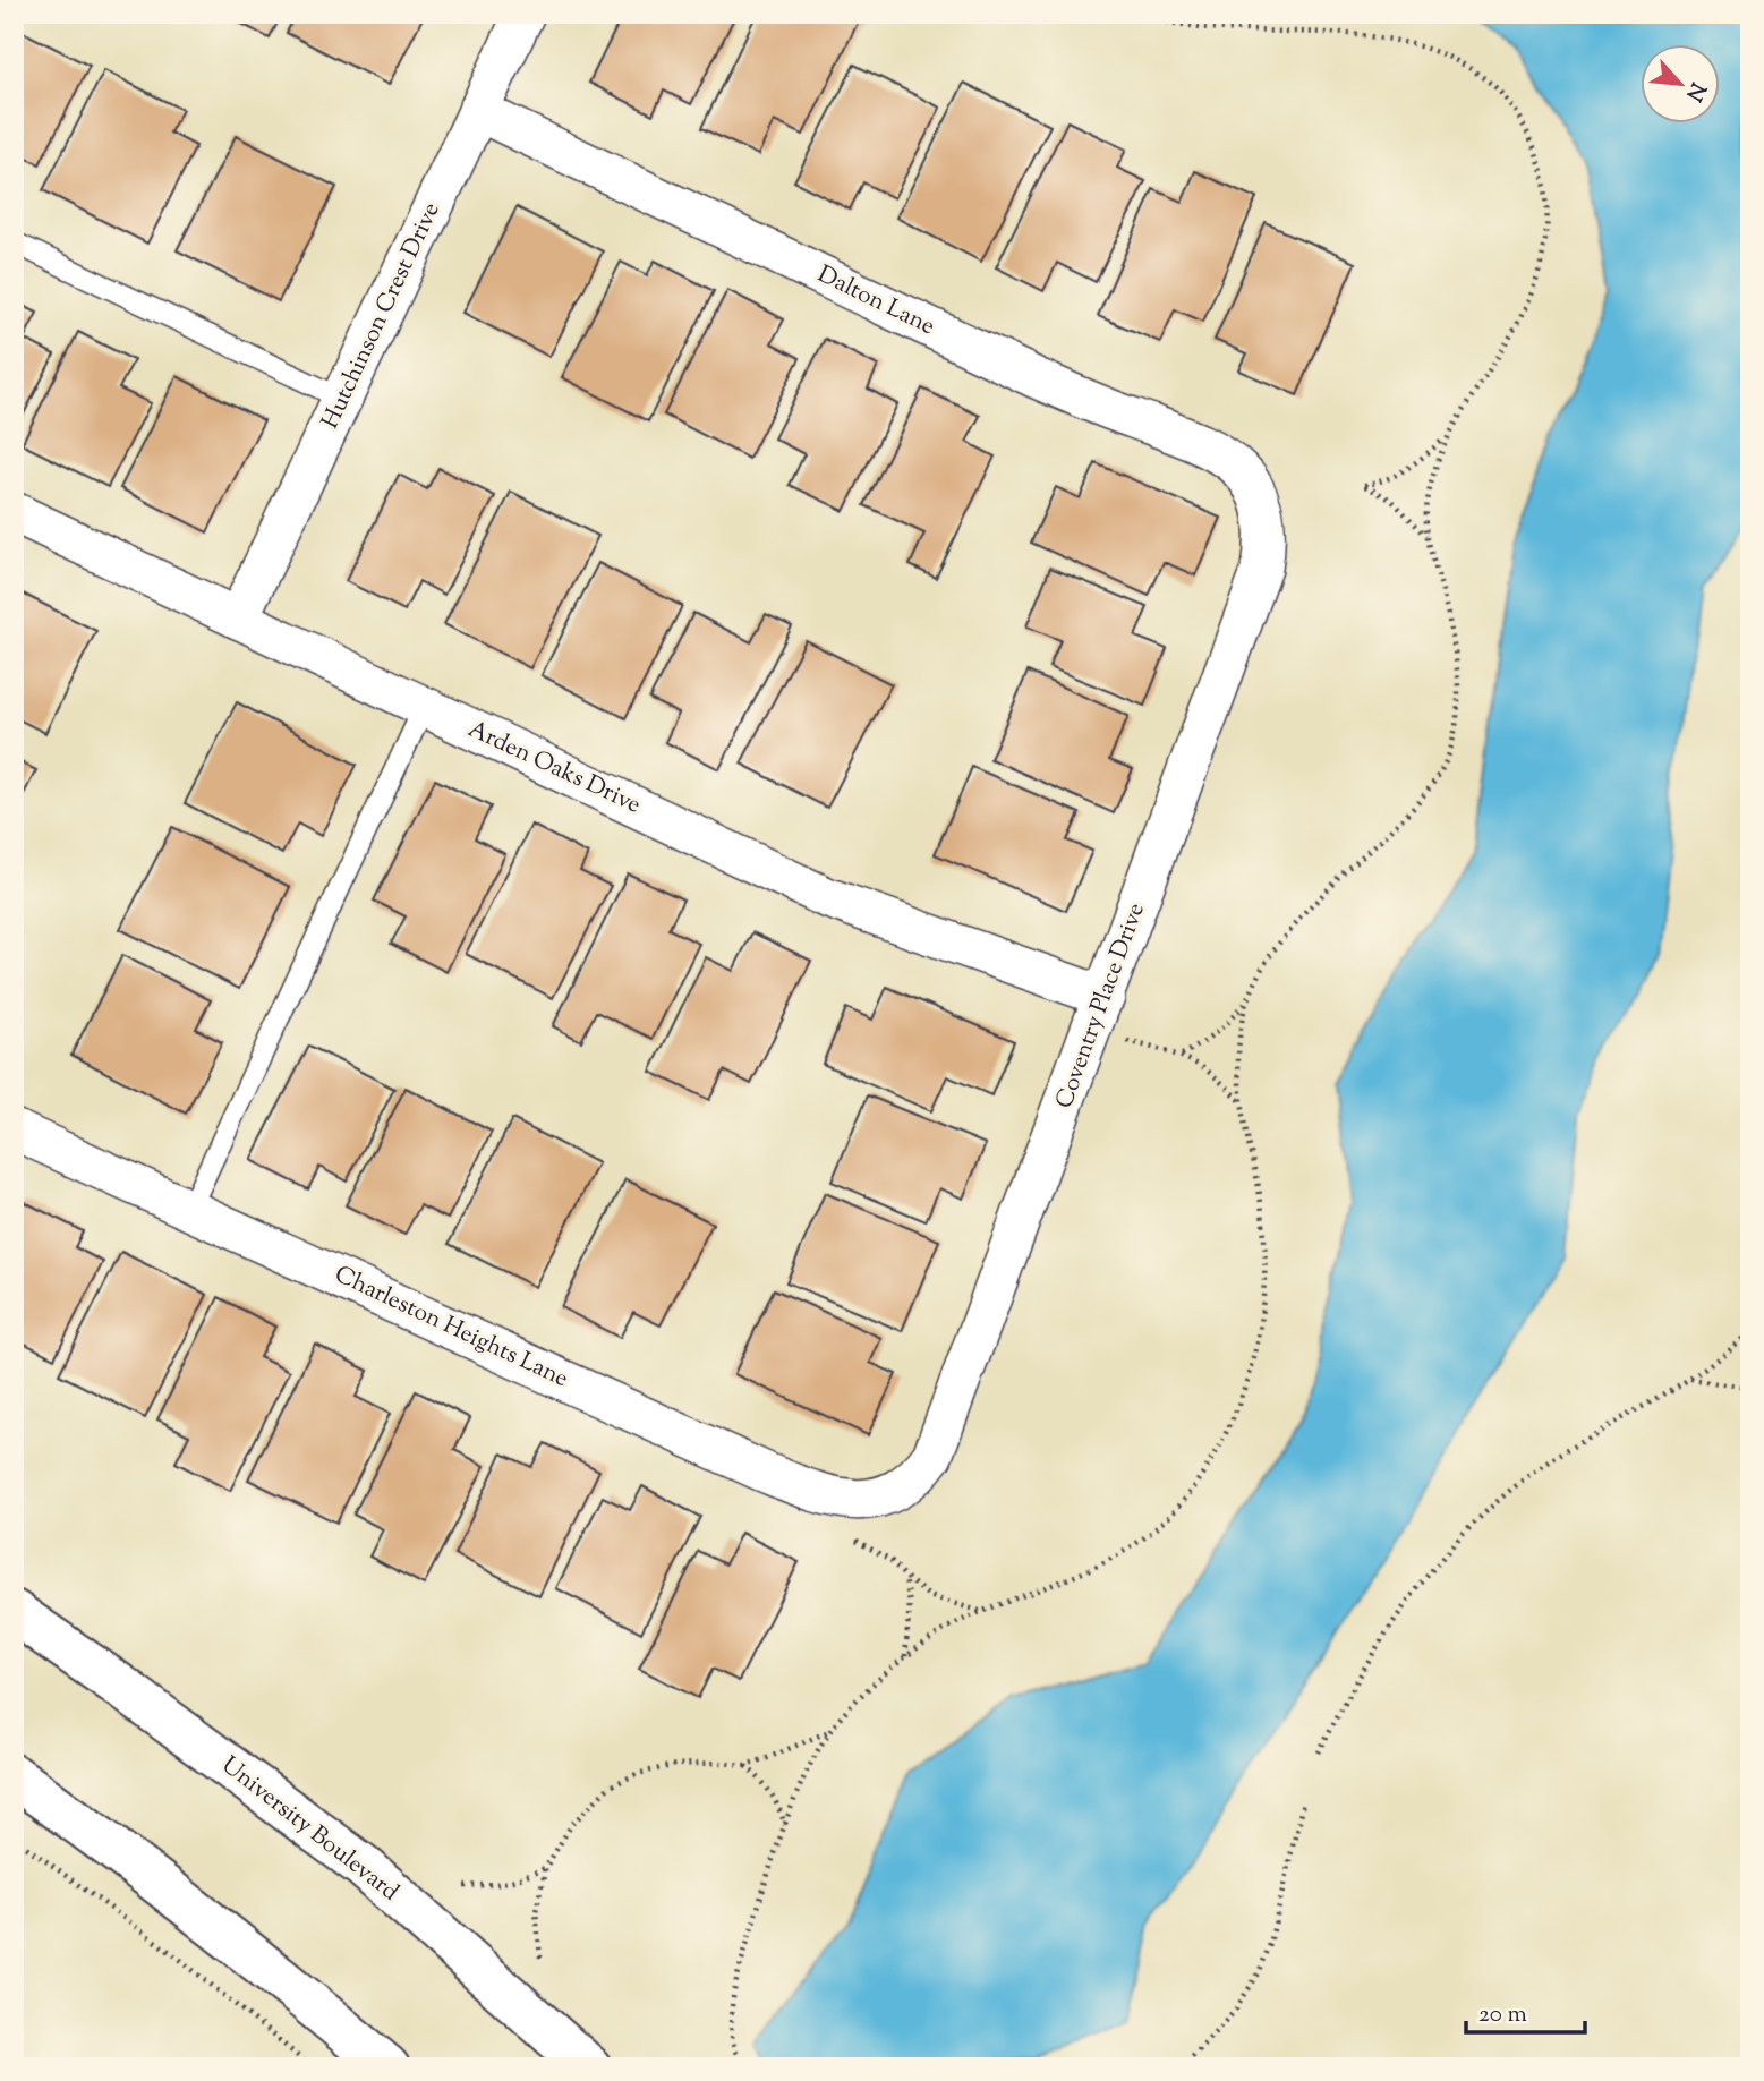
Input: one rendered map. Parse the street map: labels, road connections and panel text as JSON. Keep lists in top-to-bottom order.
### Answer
{
  "streets": {
    "main road": ["University Boulevard"],
    "street": [
      "Dalton Lane",
      "Hutchinson Crest Drive",
      "Arden Oaks Drive",
      "Coventry Place Drive",
      "Charleston Heights Lane"
    ]
  },
  "crossings": [
    ["Dalton Lane", "Hutchinson Crest Drive"],
    ["Dalton Lane", "Coventry Place Drive"],
    ["Hutchinson Crest Drive", "Arden Oaks Drive"],
    ["Arden Oaks Drive", "Coventry Place Drive"],
    ["Coventry Place Drive", "Charleston Heights Lane"]
  ],
  "scale_bar": "20 m",
  "north": "bottom right"
}
